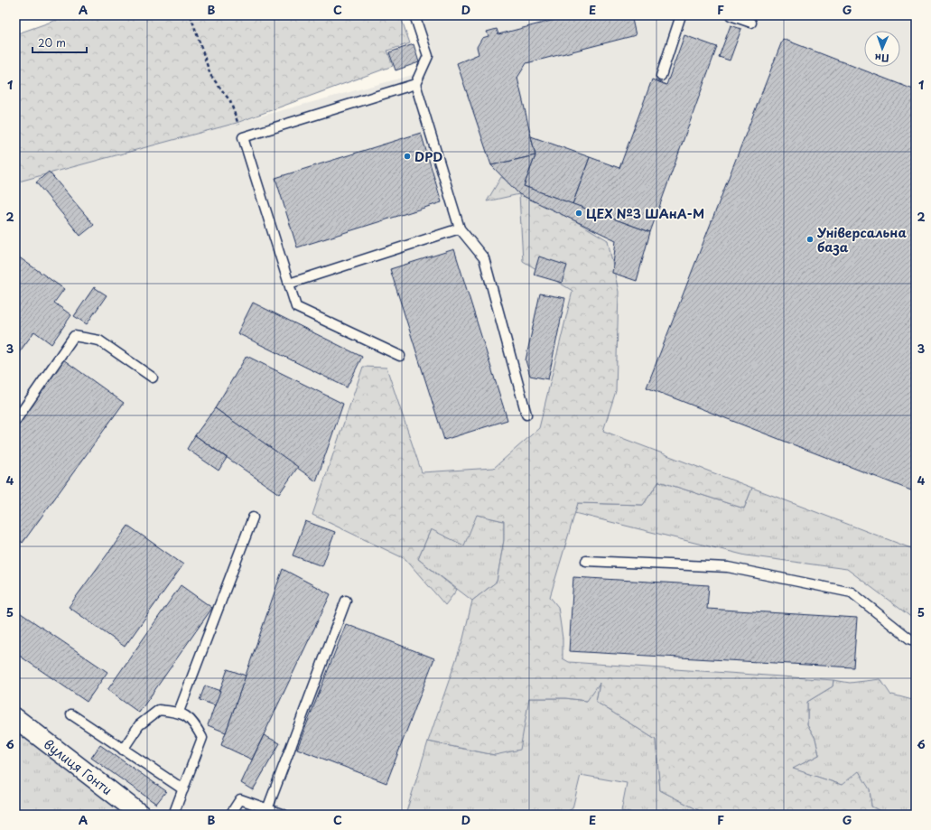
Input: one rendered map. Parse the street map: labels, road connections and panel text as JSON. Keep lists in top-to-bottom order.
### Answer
{
  "streets": {
    "street": ["вулиця Гонти"]
  },
  "places": ["DPD", "ЦЕХ №3 ШАнА-М", "Універсальна база"],
  "scale_bar": "20 m",
  "north": "bottom",
  "grid": {
    "columns": [
      "A",
      "B",
      "C",
      "D",
      "E",
      "F",
      "G"
    ],
    "rows": [
      "1",
      "2",
      "3",
      "4",
      "5",
      "6"
    ]
  }
}
